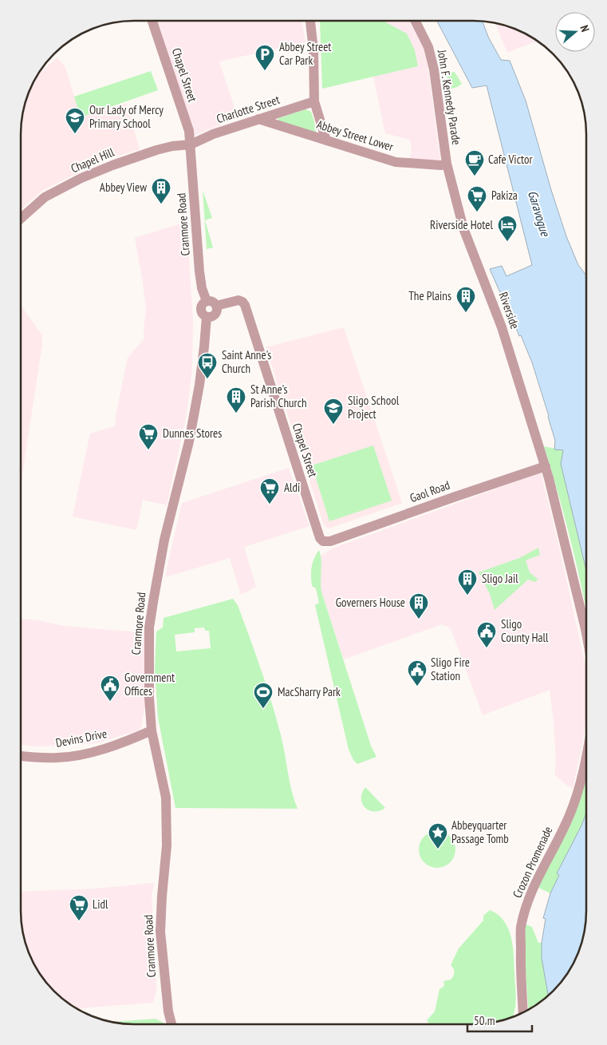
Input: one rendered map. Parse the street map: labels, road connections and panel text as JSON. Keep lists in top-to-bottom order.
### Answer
{
  "streets": {
    "street": [
      "Chapel Street",
      "John F. Kennedy Parade",
      "Charlotte Street",
      "Abbey Street Lower",
      "Chapel Hill",
      "Cranmore Road",
      "Riverside",
      "Gaol Road",
      "Devins Drive",
      "Crozon Promenade"
    ]
  },
  "crossings": [
    ["Chapel Street", "Charlotte Street"],
    ["Chapel Street", "Chapel Hill"],
    ["Chapel Street", "Cranmore Road"],
    ["Chapel Street", "Gaol Road"],
    ["John F. Kennedy Parade", "Abbey Street Lower"],
    ["John F. Kennedy Parade", "Riverside"],
    ["Charlotte Street", "Abbey Street Lower"],
    ["Charlotte Street", "Chapel Hill"],
    ["Charlotte Street", "Cranmore Road"],
    ["Abbey Street Lower", "Riverside"],
    ["Chapel Hill", "Cranmore Road"],
    ["Cranmore Road", "Devins Drive"],
    ["Riverside", "Gaol Road"]
  ],
  "water": ["Garavogue"],
  "places": {
    "parking": ["Abbey Street Car Park"],
    "school or university": ["Our Lady of Mercy Primary School", "Sligo School Project"],
    "cafe": ["Cafe Victor"],
    "building": [
      "Abbey View",
      "The Plains",
      "St Anne's Parish Church",
      "Sligo Jail",
      "Governers House"
    ],
    "supermarket": [
      "Pakiza",
      "Dunnes Stores",
      "Aldi",
      "Lidl"
    ],
    "hotel": ["Riverside Hotel"],
    "bus stop": ["Saint Anne's Church"],
    "public building": ["Sligo County Hall", "Sligo Fire Station", "Government Offices"],
    "sports": ["MacSharry Park"],
    "place": ["Abbeyquarter Passage Tomb"]
  },
  "scale_bar": "50 m",
  "north": "right"
}
